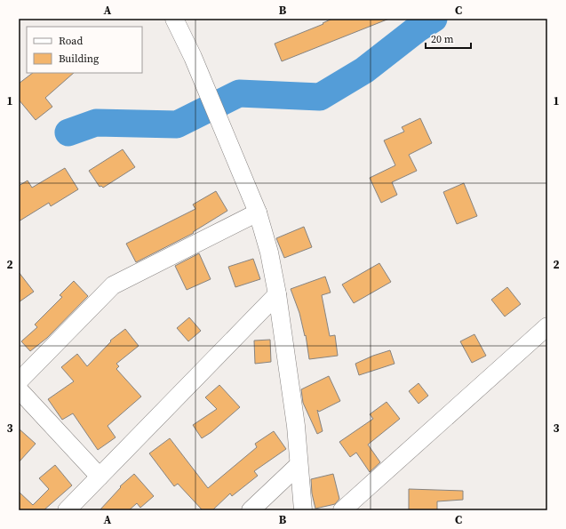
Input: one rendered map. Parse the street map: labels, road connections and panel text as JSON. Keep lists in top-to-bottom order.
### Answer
{
  "legend": ["Road", "Building"],
  "scale_bar": "20 m",
  "grid": {
    "columns": ["A", "B", "C"],
    "rows": ["1", "2", "3"]
  }
}
